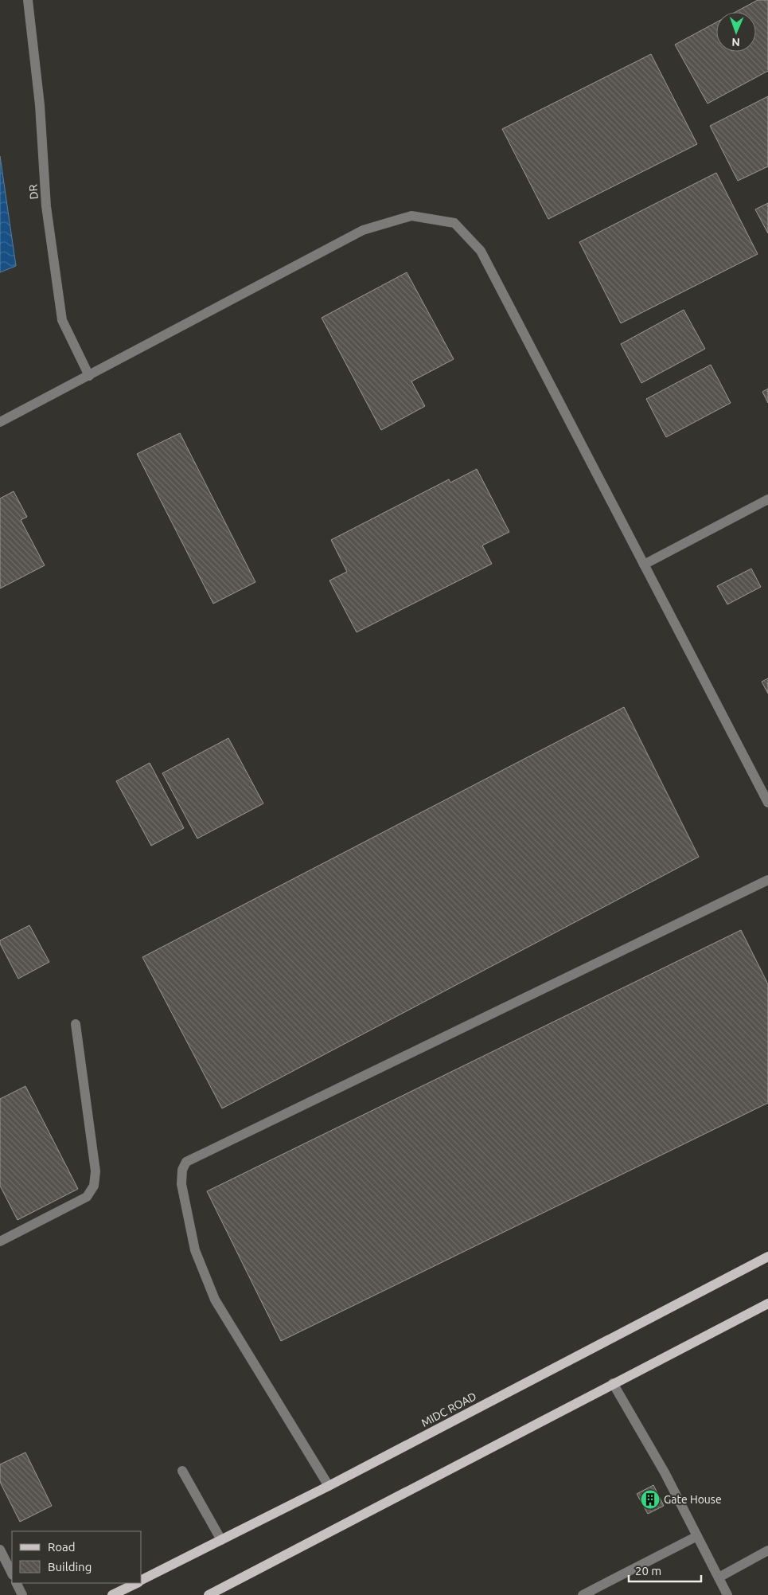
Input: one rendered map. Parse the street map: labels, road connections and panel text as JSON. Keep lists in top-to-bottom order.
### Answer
{
  "streets": {
    "main road": ["MIDC ROAD"],
    "street": ["DR"]
  },
  "places": {
    "building": ["Gate House"]
  },
  "legend": ["Road", "Building"],
  "scale_bar": "20 m",
  "north": "bottom"
}
